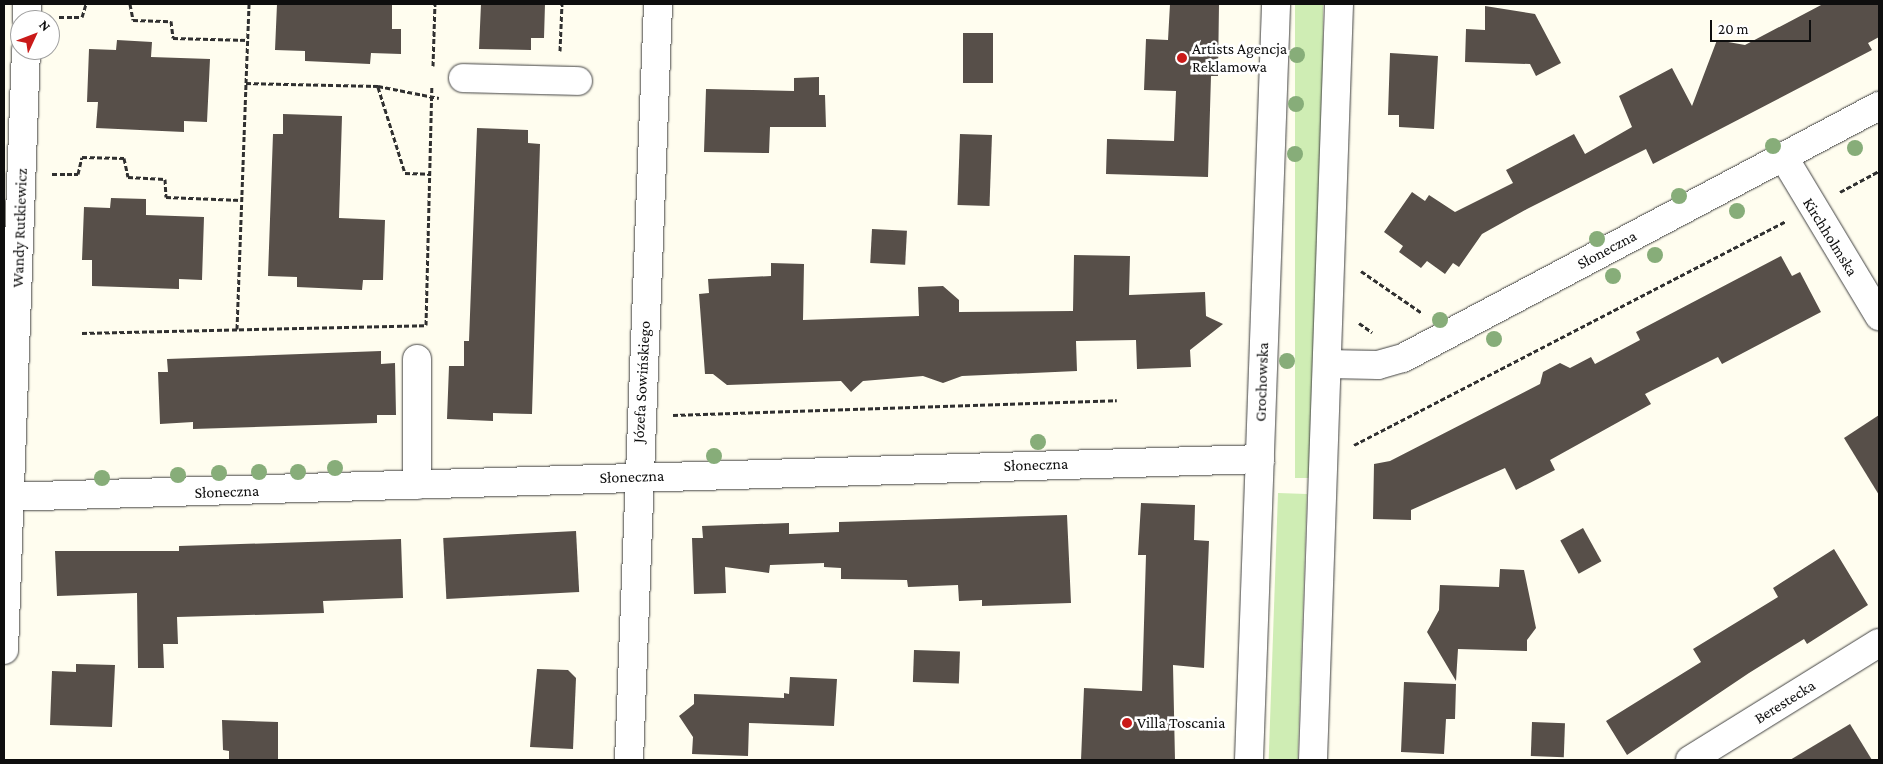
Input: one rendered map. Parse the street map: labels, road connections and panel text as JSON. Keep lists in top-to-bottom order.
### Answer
{
  "streets": {
    "street": [
      "Wandy Rutkiewicz",
      "Kirchholmska",
      "Słoneczna",
      "Józefa Sowińskiego",
      "Grochowska",
      "Berestecka"
    ]
  },
  "crossings": [
    ["Wandy Rutkiewicz", "Słoneczna"],
    ["Kirchholmska", "Słoneczna"],
    ["Słoneczna", "Józefa Sowińskiego"],
    ["Słoneczna", "Grochowska"]
  ],
  "places": ["Artists Agencja Reklamowa", "Villa Toscania"],
  "scale_bar": "20 m",
  "north": "top right"
}
